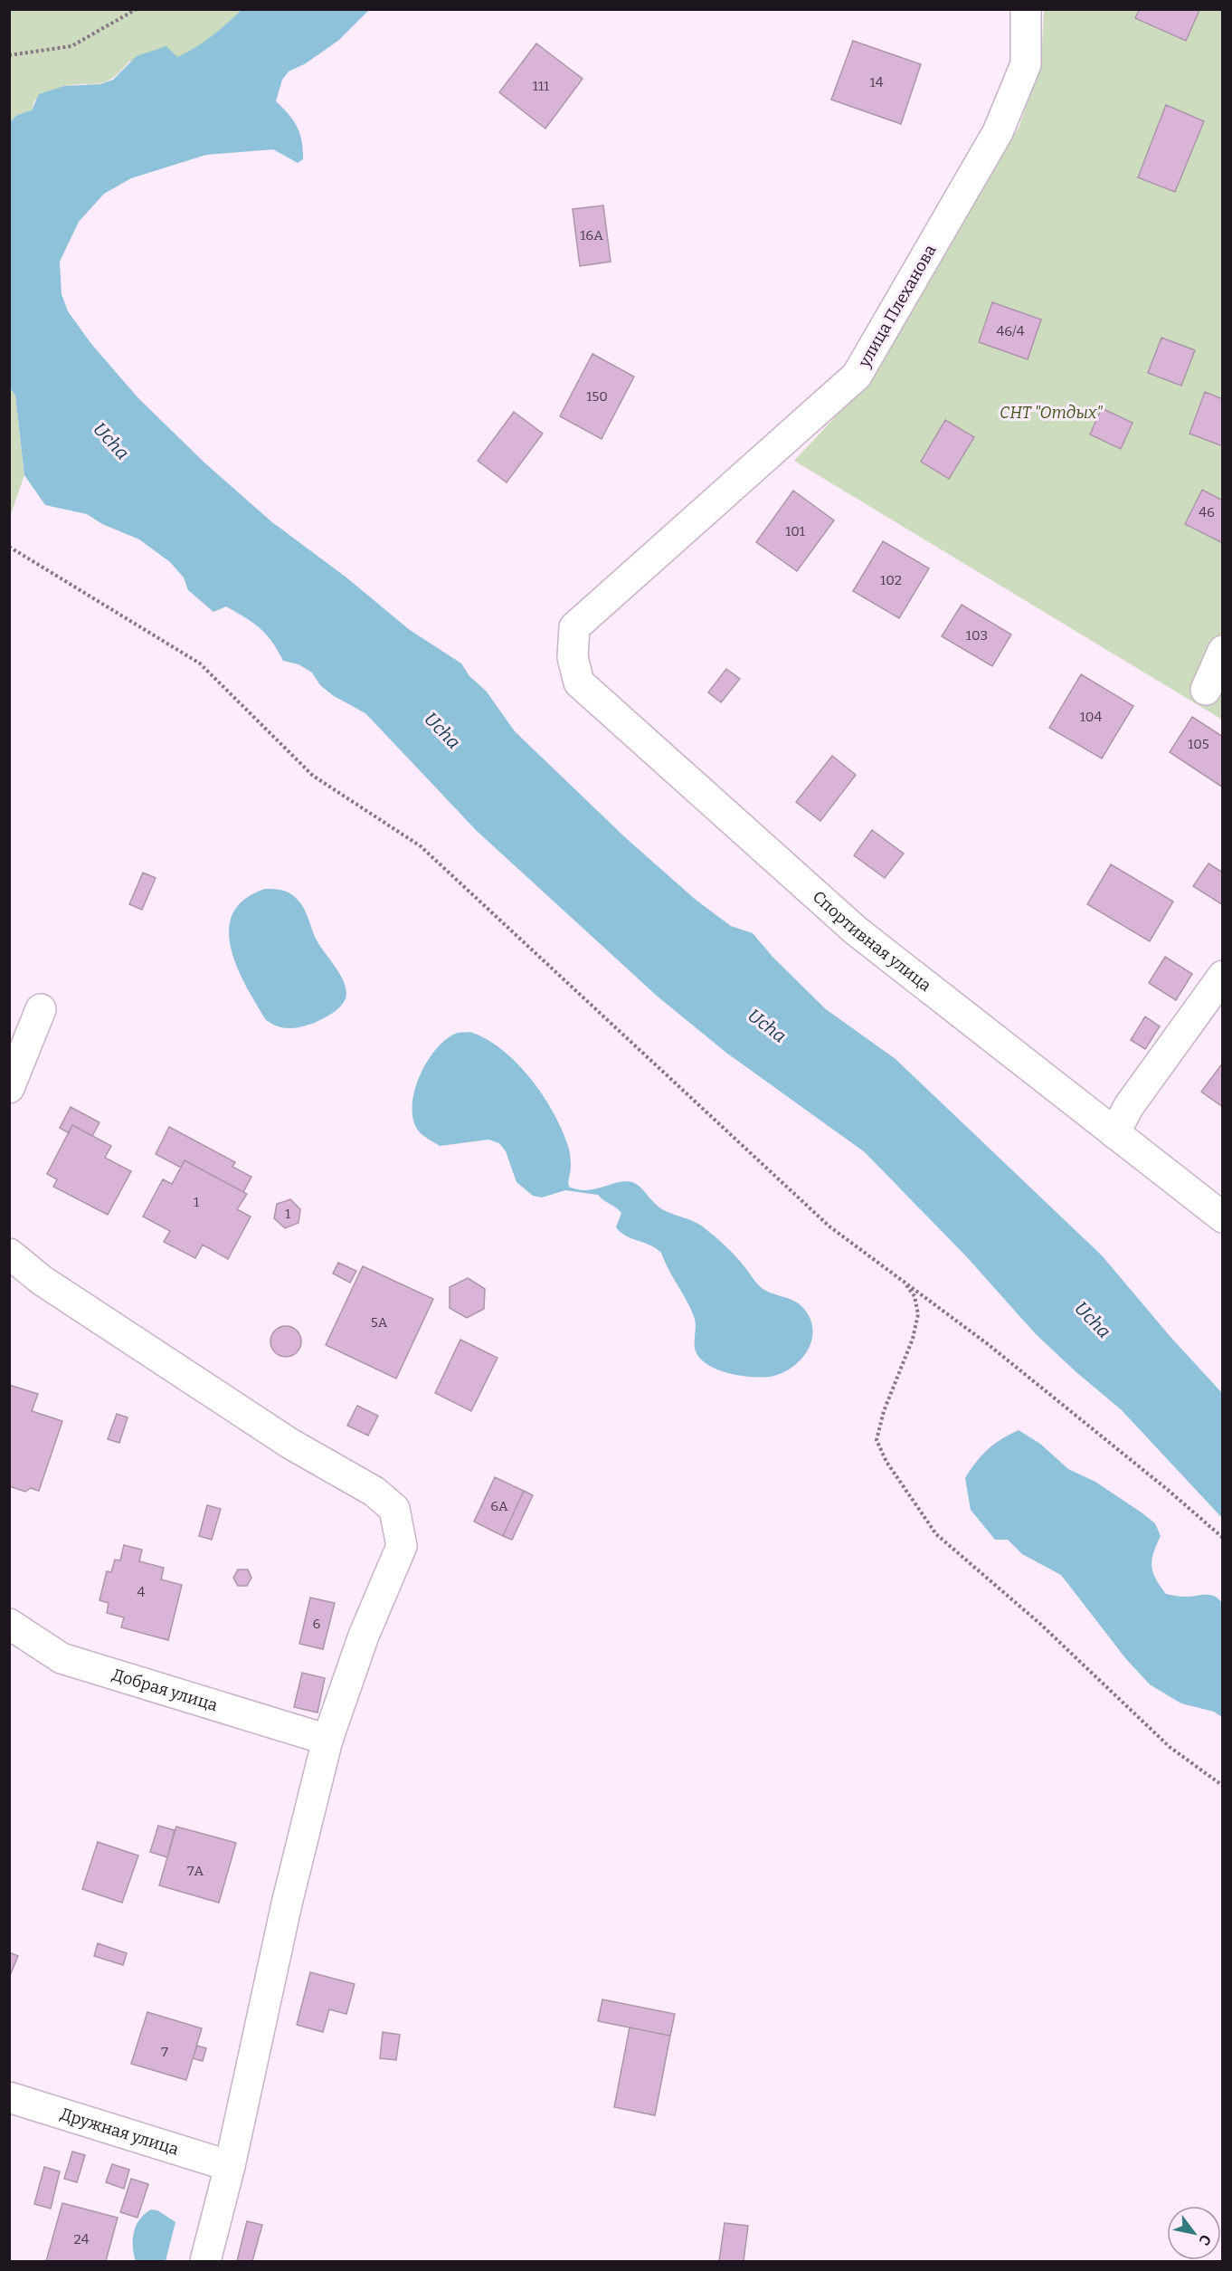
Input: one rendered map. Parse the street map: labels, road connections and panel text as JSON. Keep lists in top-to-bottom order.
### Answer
{
  "streets": {
    "street": [
      "улица Плеханова",
      "Спортивная улица",
      "Добрая улица",
      "Дружная улица"
    ]
  },
  "crossings": [
    ["улица Плеханова", "Спортивная улица"]
  ],
  "water": ["Ucha"],
  "parks": ["СНТ \"Отдых\""],
  "house_numbers": [
    "14",
    "111",
    "16А",
    "46/4",
    "150",
    "46",
    "101",
    "102",
    "103",
    "104",
    "105",
    "1",
    "1",
    "5А",
    "6А",
    "4",
    "6",
    "7А",
    "7",
    "24"
  ],
  "north": "bottom right"
}
